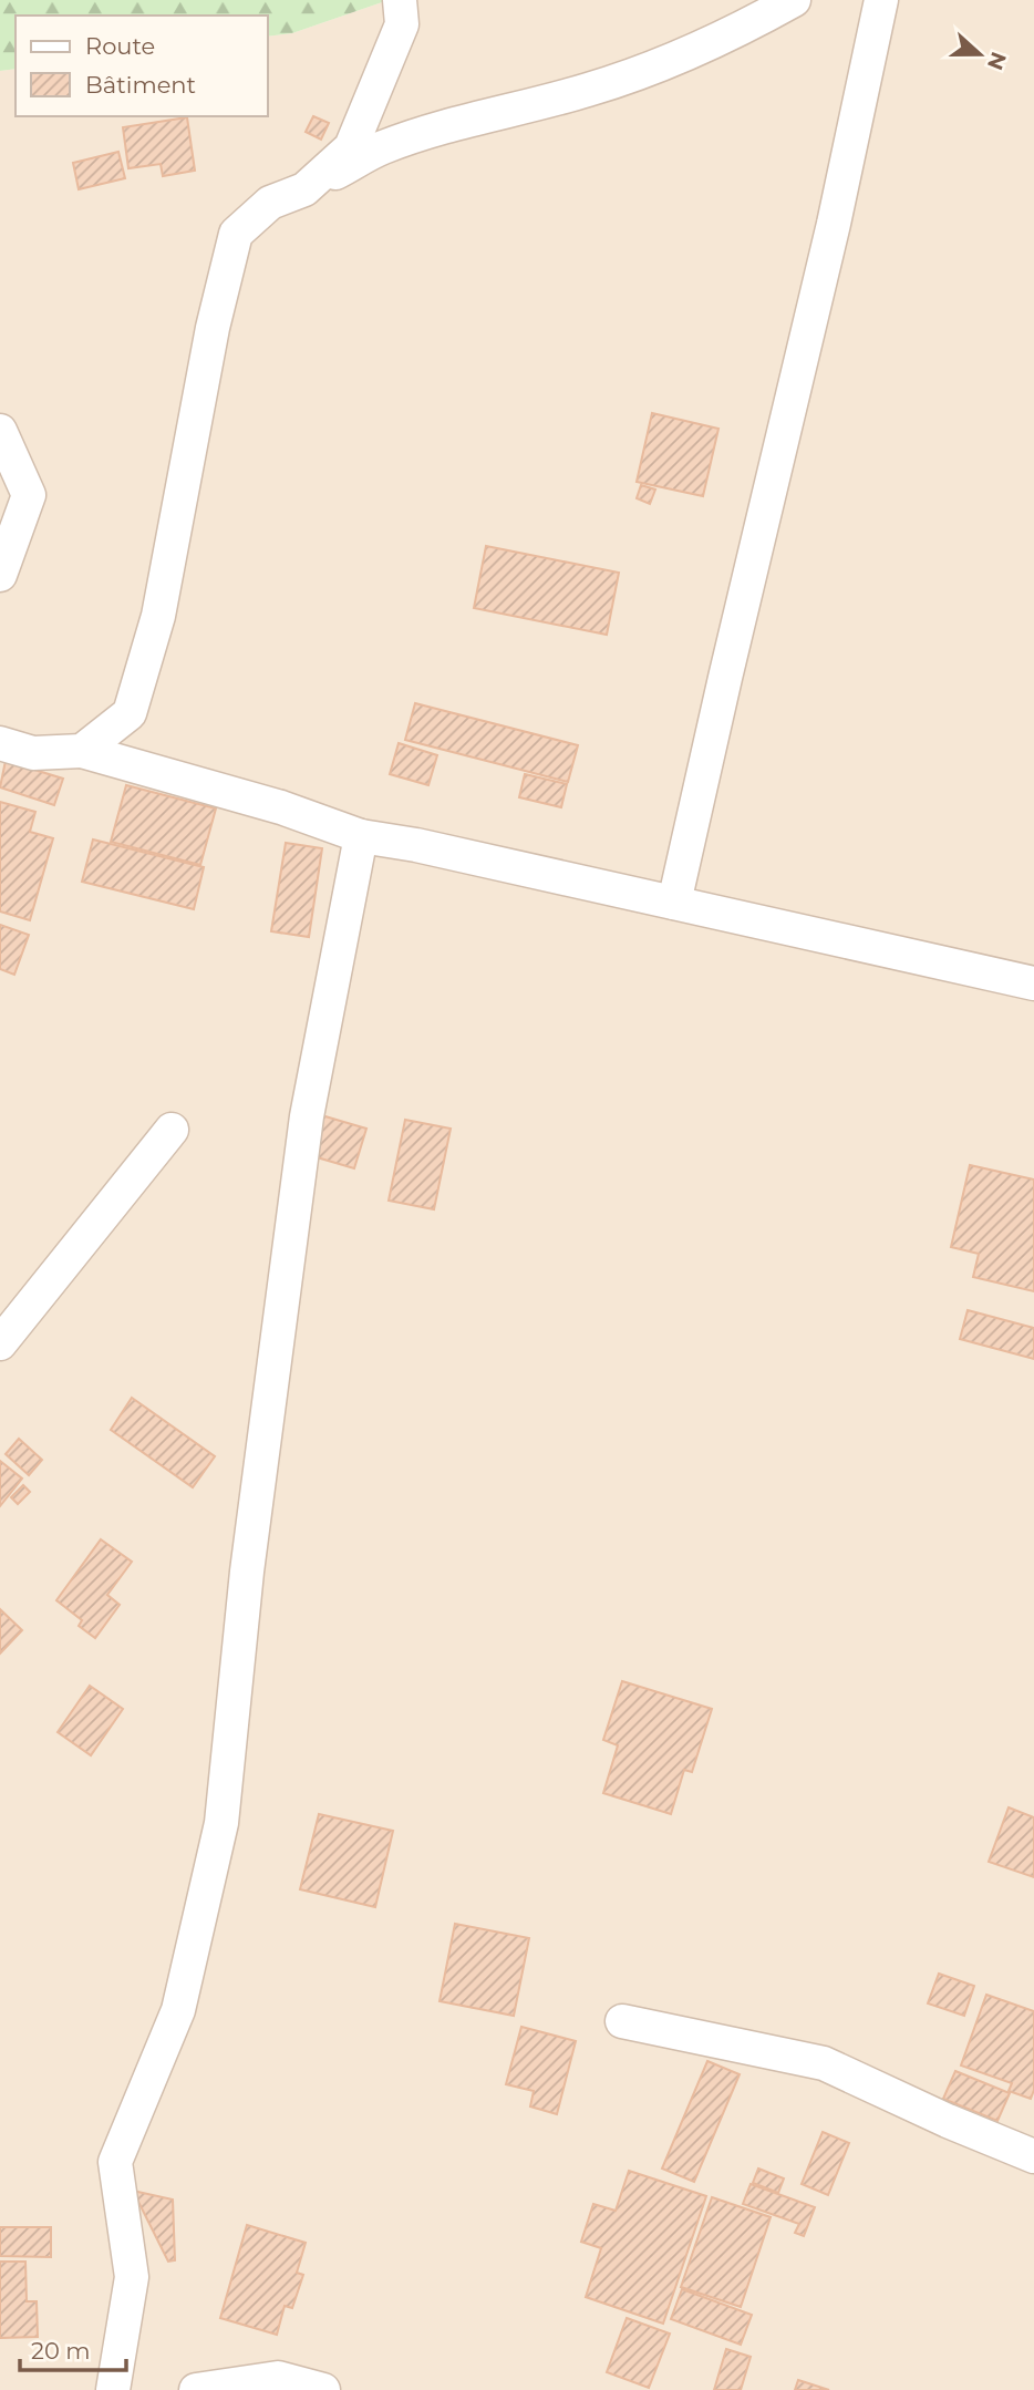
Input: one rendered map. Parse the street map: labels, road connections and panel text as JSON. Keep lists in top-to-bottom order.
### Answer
{
  "legend": ["Route", "Bâtiment"],
  "scale_bar": "20 m",
  "north": "right"
}
